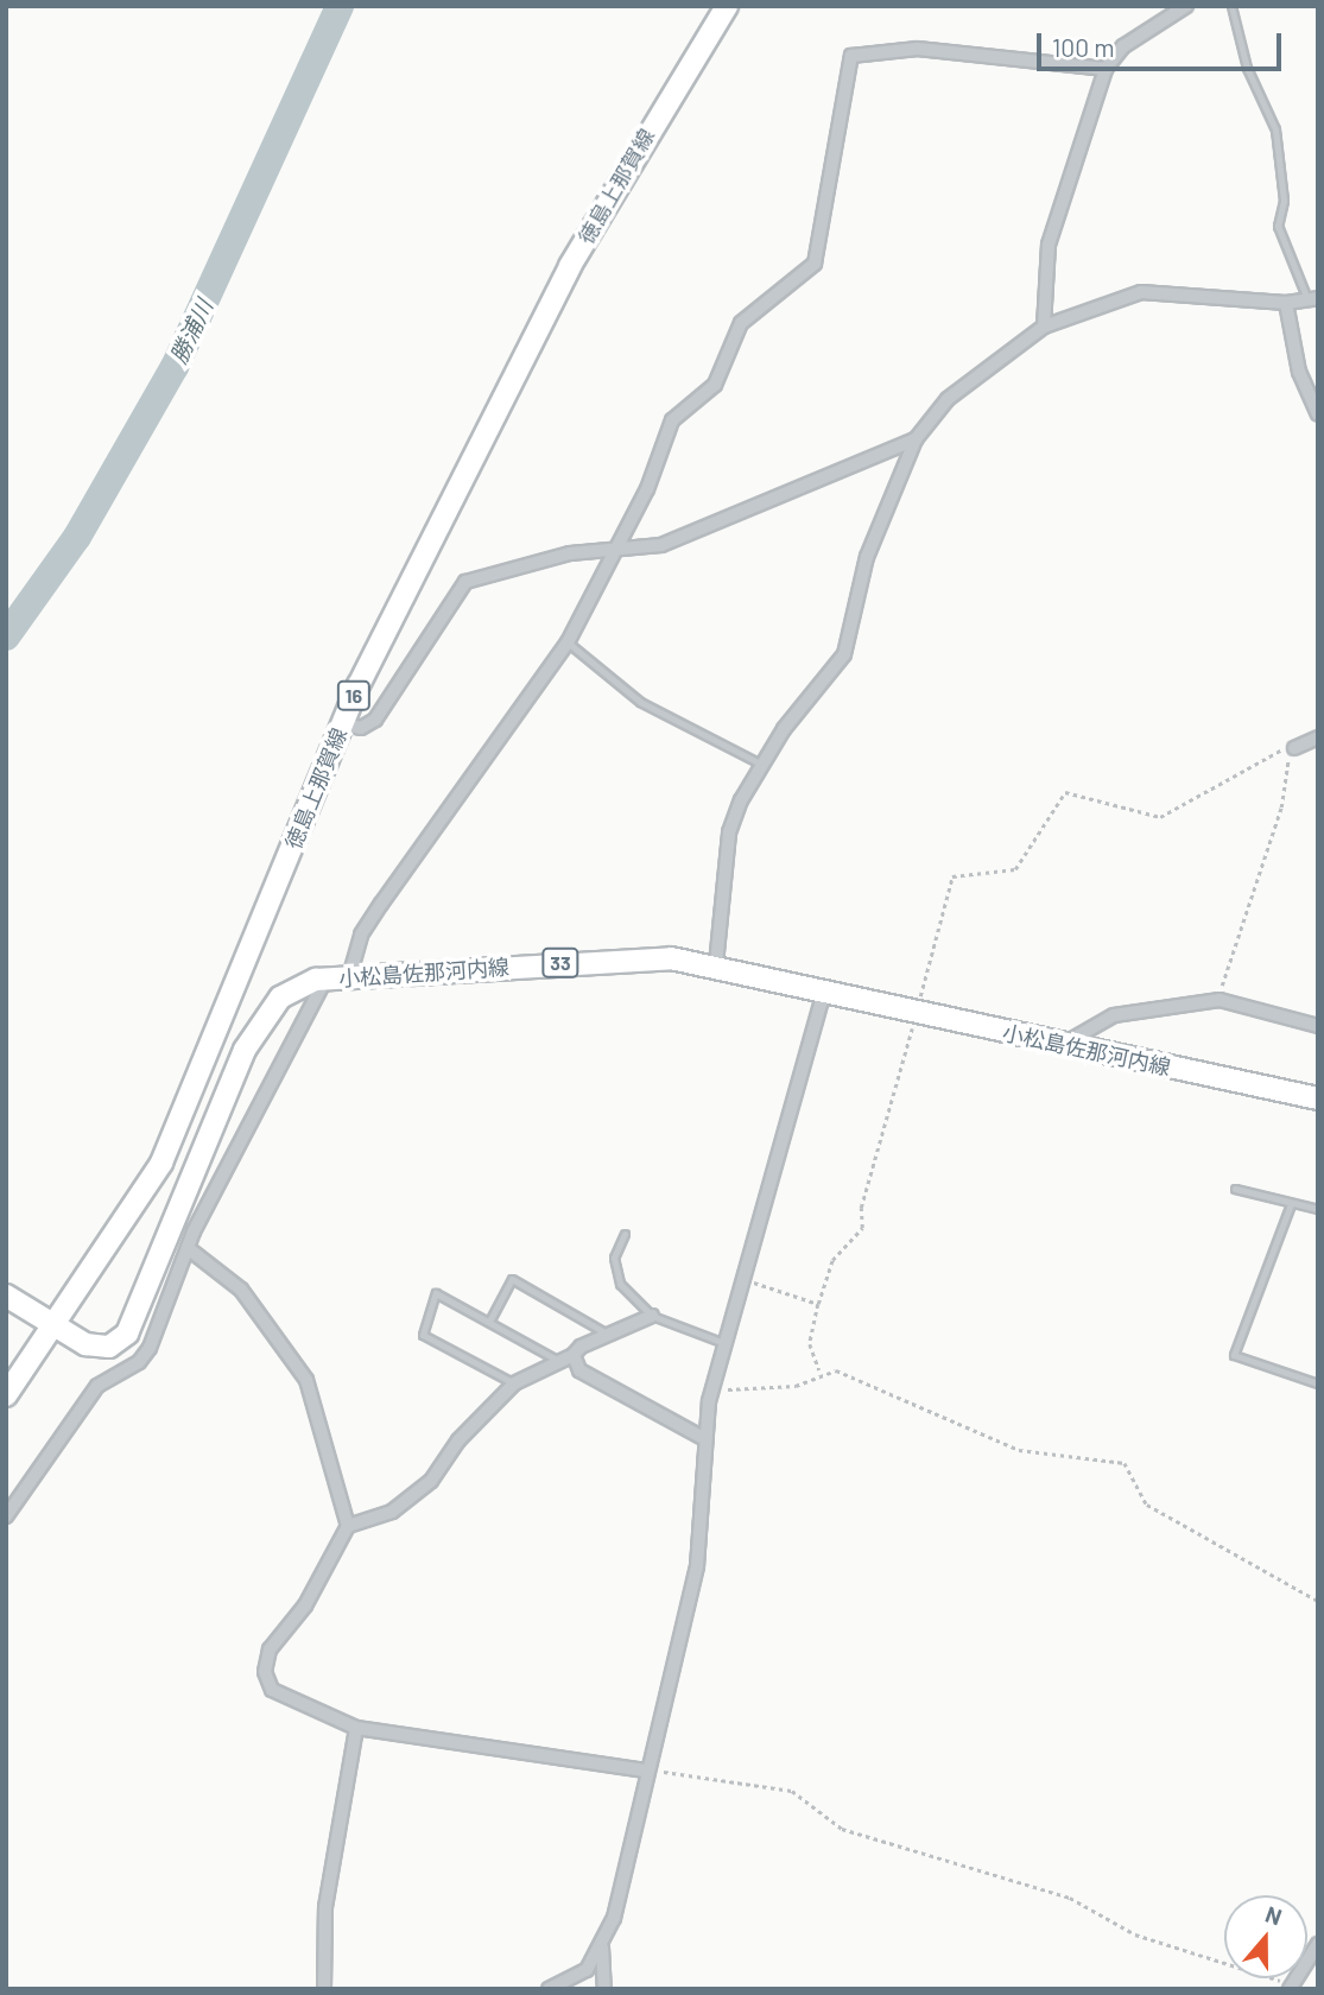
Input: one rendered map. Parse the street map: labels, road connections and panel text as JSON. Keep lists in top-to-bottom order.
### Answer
{
  "streets": {
    "main road": [
      "徳島上那賀線",
      "16",
      "33",
      "小松島佐那河内線"
    ]
  },
  "crossings": [
    ["徳島上那賀線", "小松島佐那河内線"]
  ],
  "water": ["勝浦川"],
  "scale_bar": "100 m",
  "north": "top"
}
